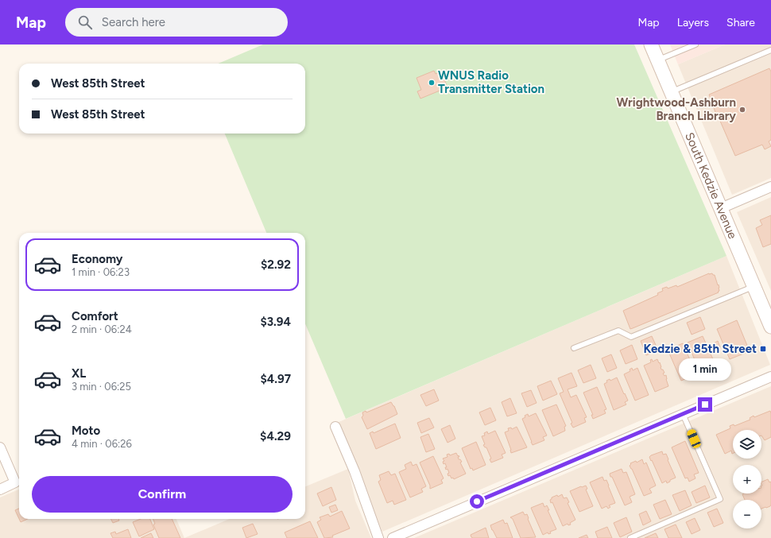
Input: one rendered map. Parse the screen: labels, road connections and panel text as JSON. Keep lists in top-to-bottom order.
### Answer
{
  "streets": {
    "main road": ["South Kedzie Avenue"]
  },
  "places": {
    "other": ["WNUS Radio Transmitter Station", "Wrightwood-Ashburn Branch Library"],
    "transit": ["Kedzie & 85th Street"]
  },
  "page": {
    "header": "Map",
    "search": "Search here",
    "nav": ["Map", "Layers", "Share"],
    "banner": ["West 85th Street", "West 85th Street"],
    "list": [
      {
        "name": "Economy",
        "note": "1 min · 06:23",
        "value": "$2.92"
      },
      {
        "name": "Comfort",
        "note": "2 min · 06:24",
        "value": "$3.94"
      },
      {
        "name": "XL",
        "note": "3 min · 06:25",
        "value": "$4.97"
      },
      {
        "name": "Moto",
        "note": "4 min · 06:26",
        "value": "$4.29"
      }
    ],
    "bubble": "1 min",
    "map_buttons": ["+", "−"],
    "buttons": "Confirm"
  }
}
